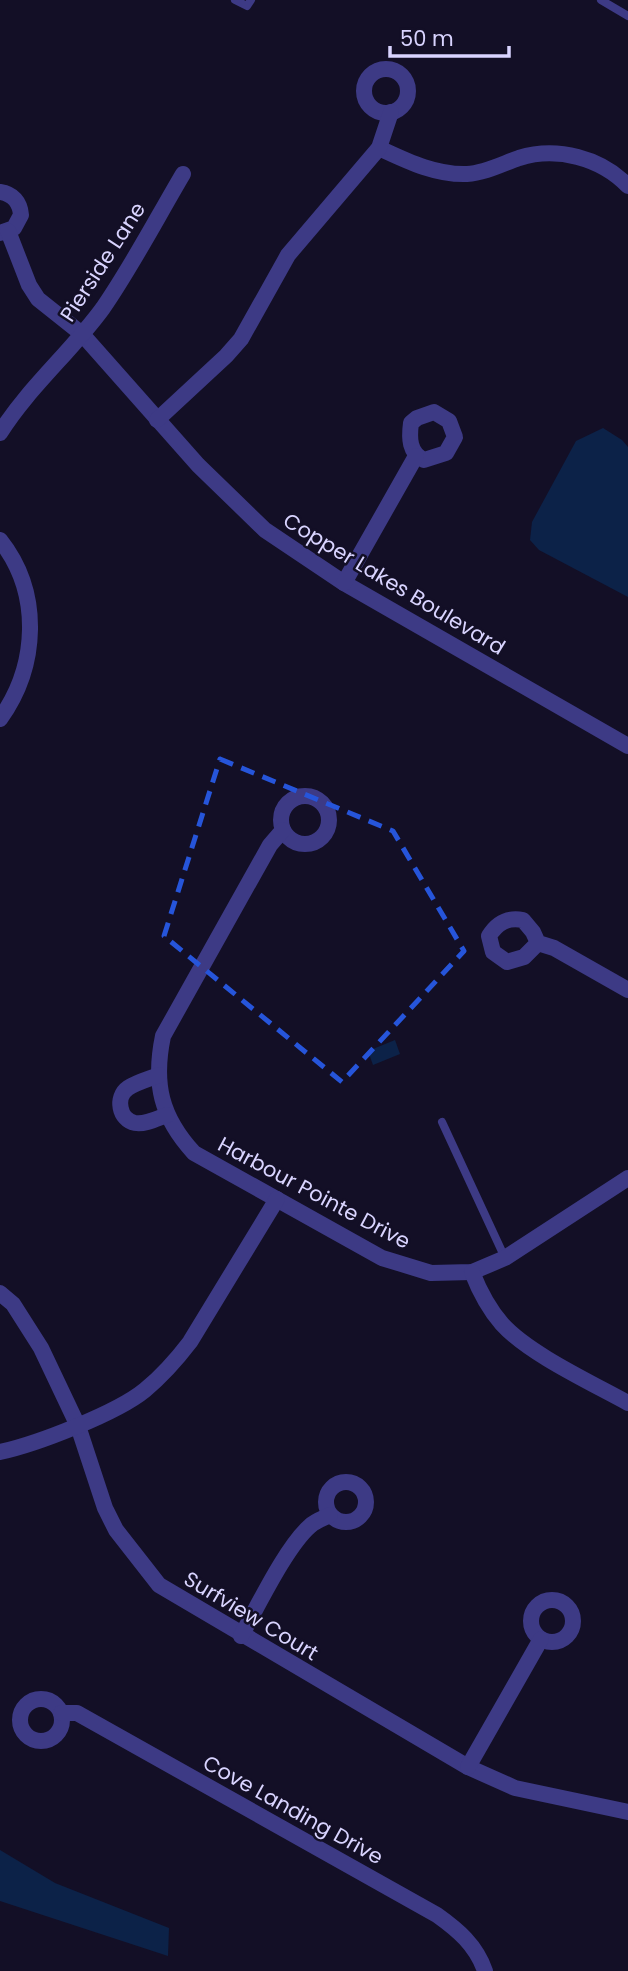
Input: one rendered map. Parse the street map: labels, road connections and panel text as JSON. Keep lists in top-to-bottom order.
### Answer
{
  "streets": {
    "street": [
      "Pierside Lane",
      "Copper Lakes Boulevard",
      "Harbour Pointe Drive",
      "Surfview Court",
      "Cove Landing Drive"
    ]
  },
  "crossings": [
    ["Pierside Lane", "Copper Lakes Boulevard"]
  ],
  "scale_bar": "50 m"
}
